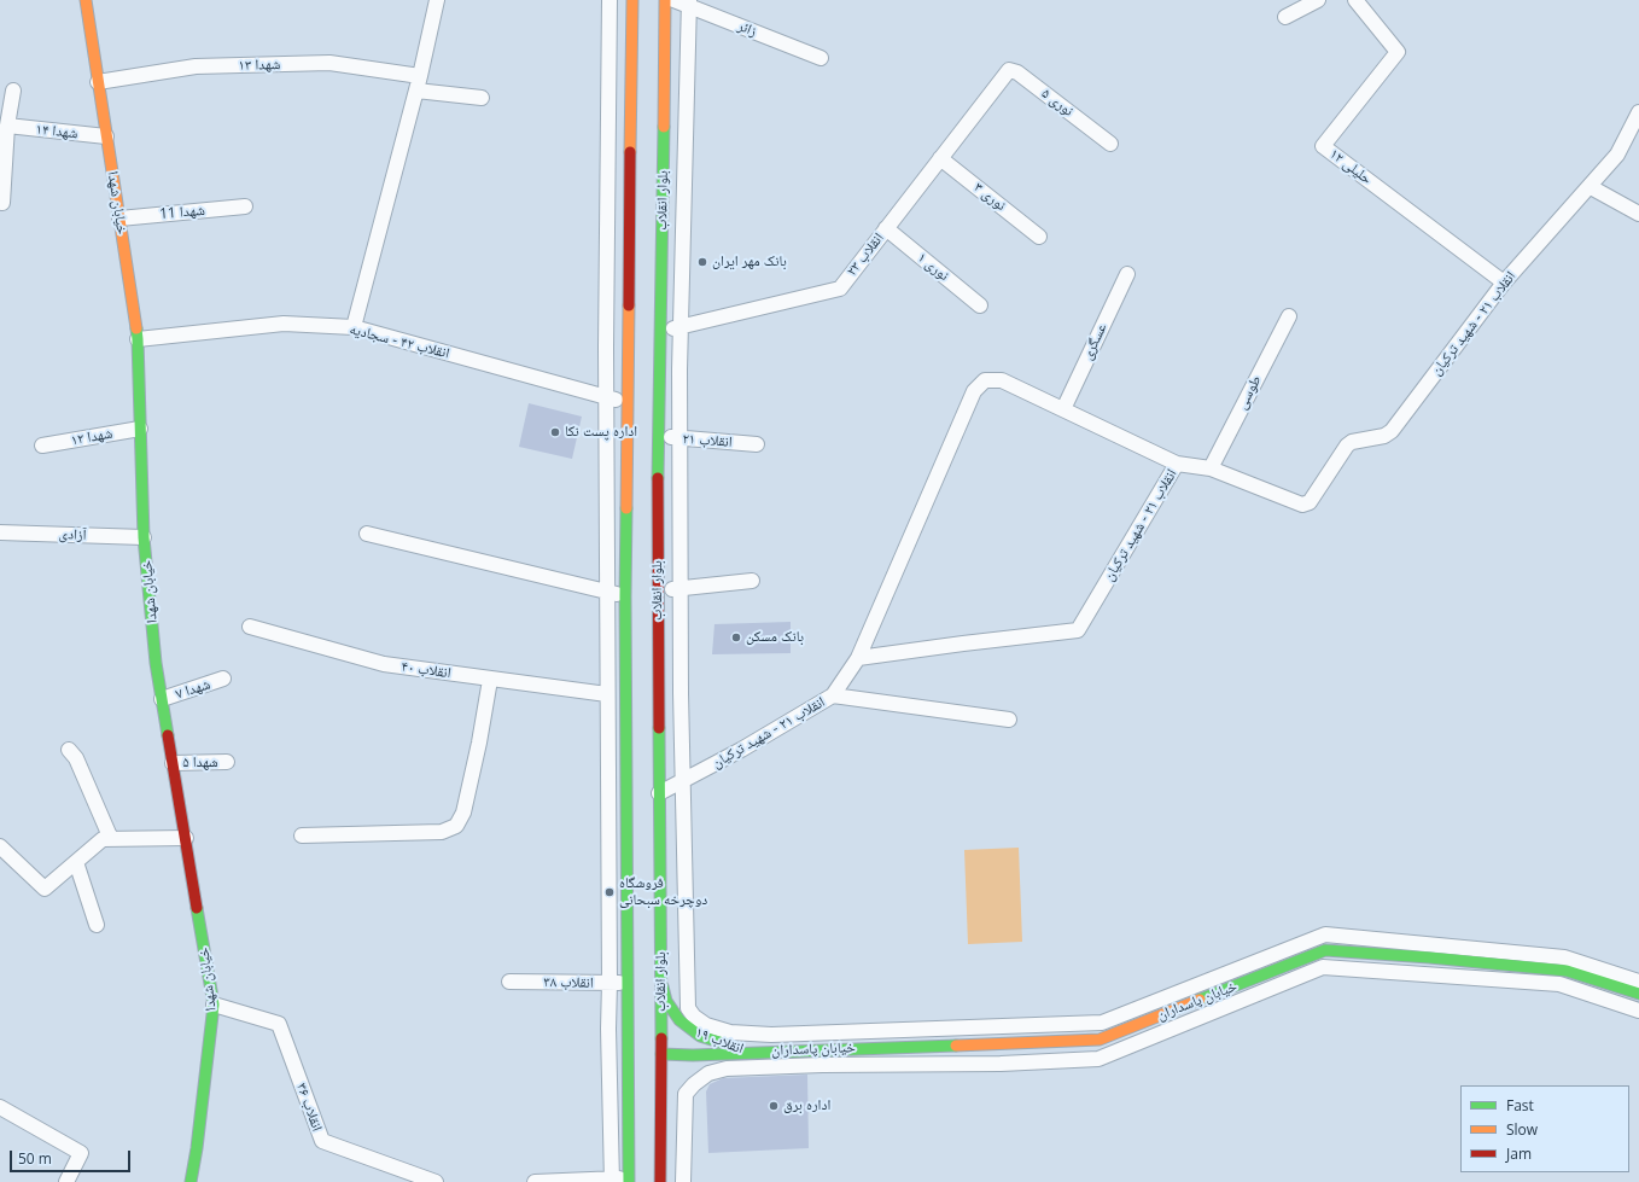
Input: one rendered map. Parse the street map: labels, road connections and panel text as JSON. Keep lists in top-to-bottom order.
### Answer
{
  "streets": {
    "main road": [
      "بلوار انقلاب",
      "خیابان شهدا",
      "خیابان پاسداران",
      "انقلاب ۱۹"
    ],
    "street": [
      "زائر",
      "شهدا ۱۳",
      "نوری ۵",
      "شهدا ۱۴",
      "حلیلی ۱۲",
      "نوری ۳",
      "شهدا 11",
      "انقلاب ۲۳",
      "نوری ۱",
      "انقلاب ۲۱ - شهید ترکیان",
      "انقلاب ۴۲ - سجادیه",
      "عسگری",
      "طوسی",
      "شهدا ۱۲",
      "انقلاب ۲۱",
      "آزادی",
      "انقلاب ۴۰",
      "شهدا ۷",
      "شهدا ۵",
      "انقلاب ۳۸",
      "انقلاب ۳۶"
    ]
  },
  "crossings": [
    ["شهدا ۱۳", "خیابان شهدا"],
    ["نوری ۵", "انقلاب ۲۳"],
    ["شهدا ۱۴", "خیابان شهدا"],
    ["حلیلی ۱۲", "انقلاب ۲۱ - شهید ترکیان"],
    ["نوری ۳", "انقلاب ۲۳"],
    ["بلوار انقلاب", "انقلاب ۲۳"],
    ["بلوار انقلاب", "انقلاب ۲۱ - شهید ترکیان"],
    ["بلوار انقلاب", "انقلاب ۲۱"],
    ["بلوار انقلاب", "انقلاب ۱۹"],
    ["خیابان شهدا", "شهدا 11"],
    ["خیابان شهدا", "انقلاب ۴۲ - سجادیه"],
    ["خیابان شهدا", "شهدا ۱۲"],
    ["خیابان شهدا", "آزادی"],
    ["خیابان شهدا", "شهدا ۷"],
    ["خیابان شهدا", "شهدا ۵"],
    ["خیابان شهدا", "انقلاب ۳۶"],
    ["انقلاب ۲۳", "نوری ۱"],
    ["انقلاب ۲۱ - شهید ترکیان", "طوسی"],
    ["خیابان پاسداران", "انقلاب ۱۹"]
  ],
  "places": [
    "بانک مهر ایران",
    "اداره پست نکا",
    "بانک مسکن",
    "فروشگاه دوچرخه سبحانی",
    "اداره برق"
  ],
  "legend": ["Fast", "Slow", "Jam"],
  "scale_bar": "50 m"
}
